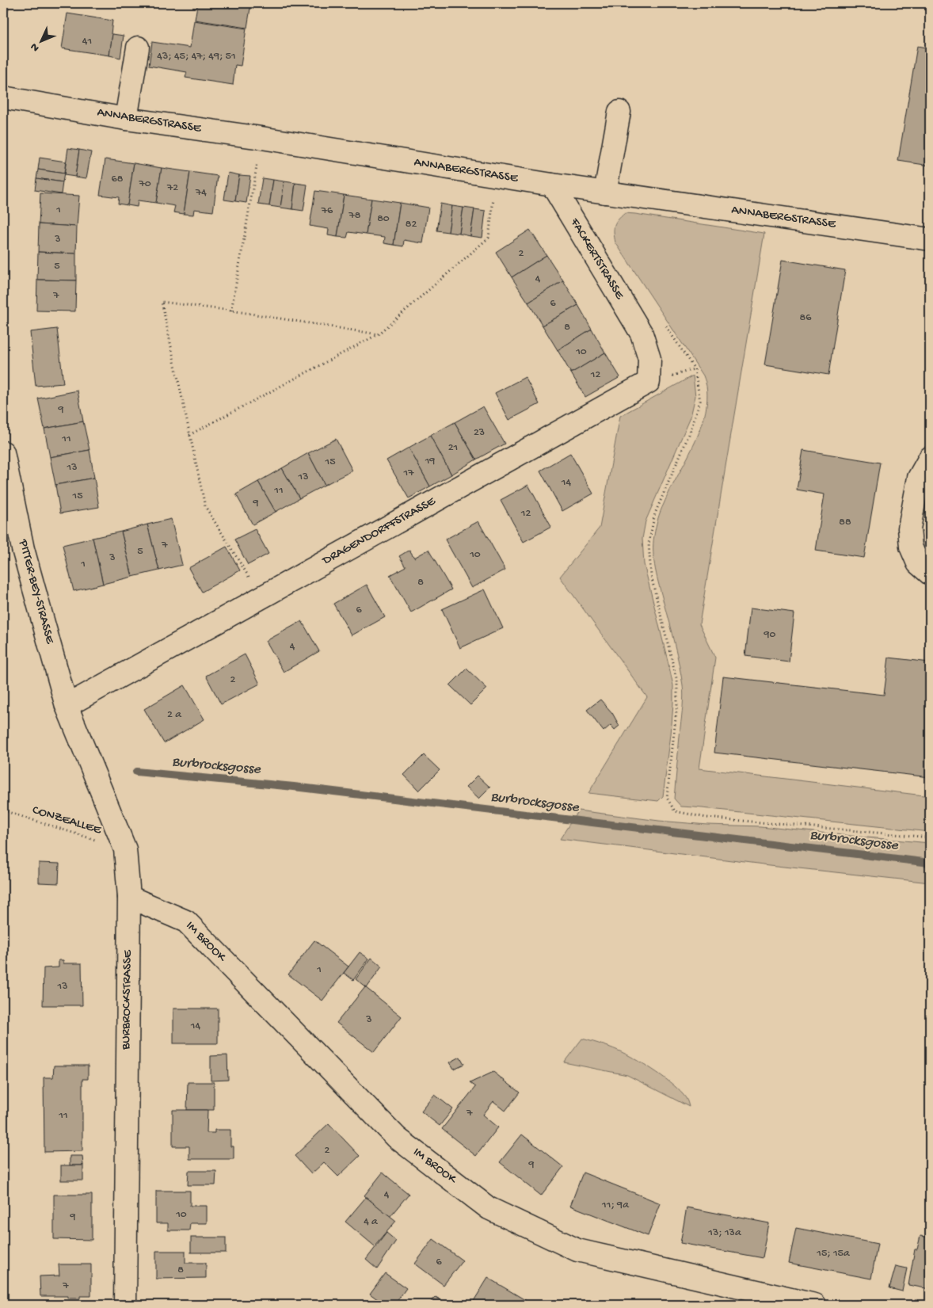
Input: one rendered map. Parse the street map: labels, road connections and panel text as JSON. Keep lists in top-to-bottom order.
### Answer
{
  "streets": {
    "street": [
      "ANNABERGSTRASSE",
      "FACKERTSTRASSE",
      "DRAGENDORFFSTRASSE",
      "PITTER-BEY-STRASSE",
      "IM BROOK",
      "BURBROCKSTRASSE"
    ],
    "path": ["CONZEALLEE"]
  },
  "crossings": [
    ["ANNABERGSTRASSE", "FACKERTSTRASSE"],
    ["FACKERTSTRASSE", "DRAGENDORFFSTRASSE"],
    ["DRAGENDORFFSTRASSE", "PITTER-BEY-STRASSE"],
    ["DRAGENDORFFSTRASSE", "BURBROCKSTRASSE"],
    ["PITTER-BEY-STRASSE", "BURBROCKSTRASSE"],
    ["CONZEALLEE", "BURBROCKSTRASSE"],
    ["IM BROOK", "BURBROCKSTRASSE"]
  ],
  "water": ["Burbrocksgosse"],
  "house_numbers": [
    "41",
    "43; 45; 47; 49; 51",
    "68",
    "70",
    "72",
    "74",
    "1",
    "76",
    "78",
    "80",
    "82",
    "3",
    "2",
    "5",
    "4",
    "7",
    "6",
    "86",
    "8",
    "10",
    "12",
    "9",
    "23",
    "11",
    "21",
    "19",
    "15",
    "13",
    "17",
    "13",
    "14",
    "11",
    "15",
    "9",
    "12",
    "88",
    "7",
    "5",
    "10",
    "3",
    "1",
    "8",
    "6",
    "90",
    "4",
    "2",
    "2 a",
    "1",
    "13",
    "3",
    "14",
    "7",
    "11",
    "2",
    "9",
    "4",
    "11; 9a",
    "10",
    "9",
    "4 a",
    "13; 13a",
    "15; 15a",
    "6",
    "8",
    "7"
  ],
  "north": "bottom left"
}
